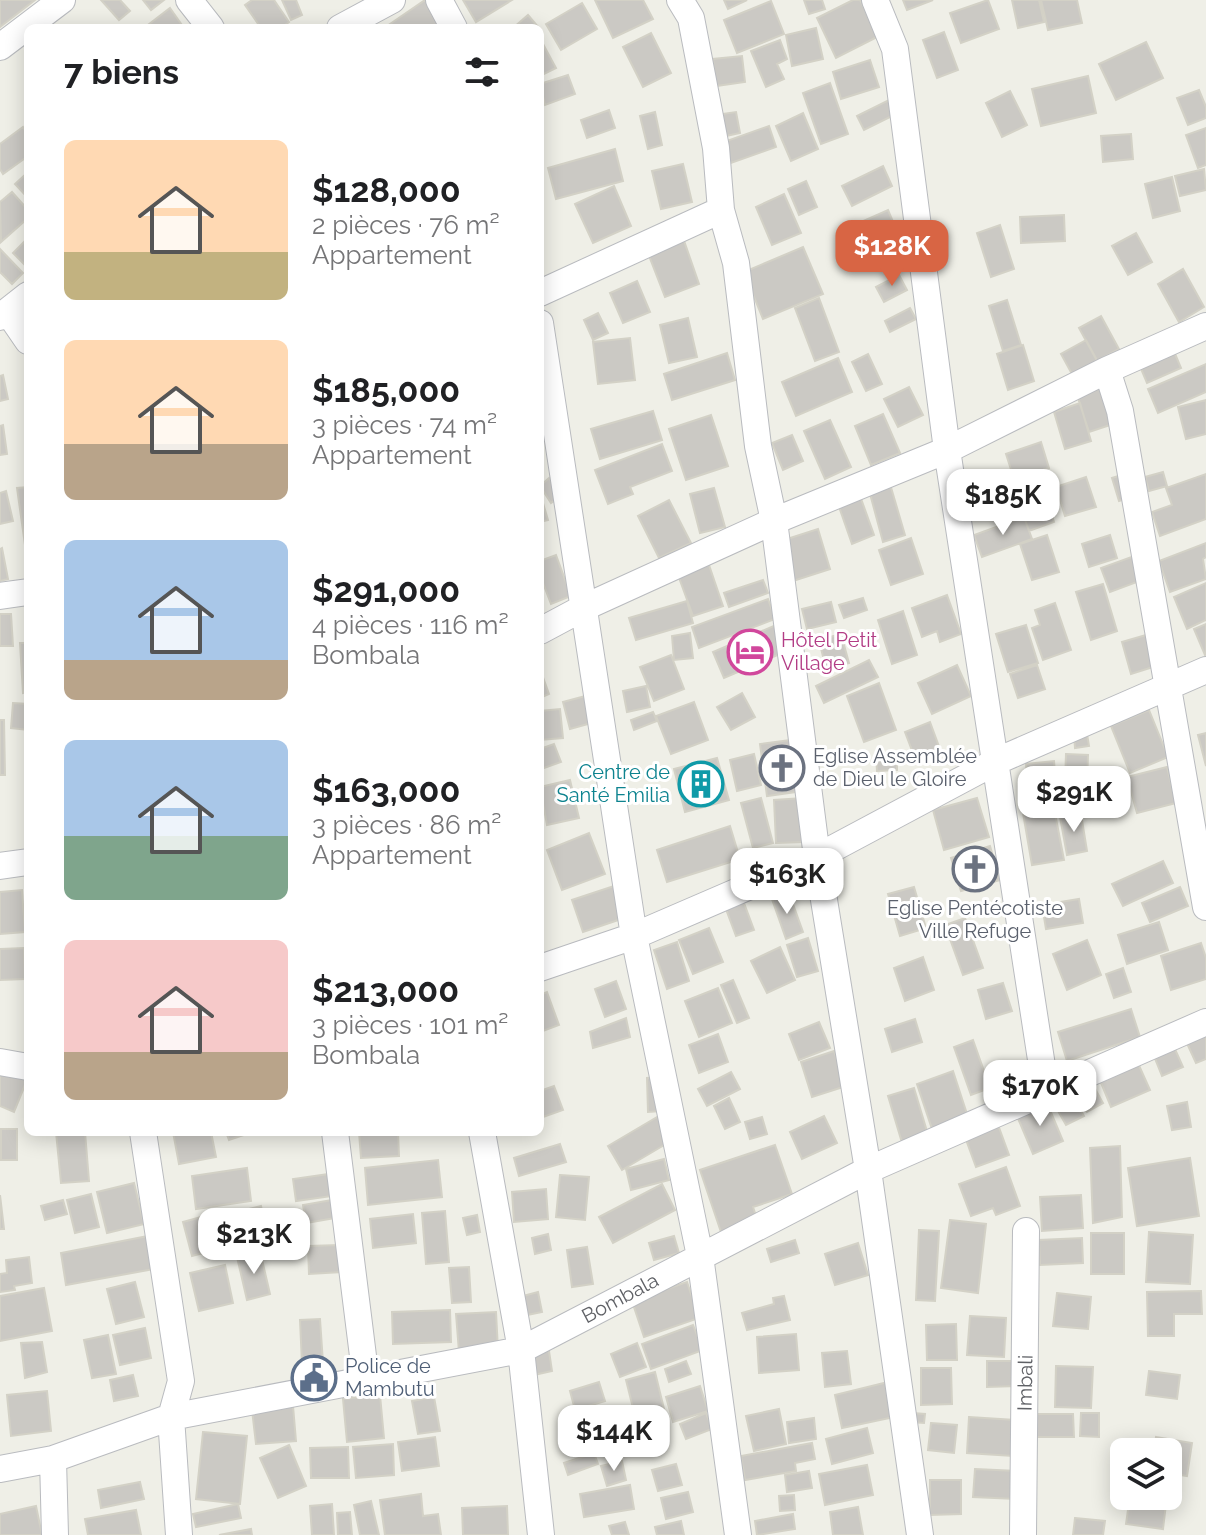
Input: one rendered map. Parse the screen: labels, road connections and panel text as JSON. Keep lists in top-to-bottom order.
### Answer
{
  "streets": {
    "street": ["Bombala", "Imbali"]
  },
  "places": {
    "hotel": ["Hôtel Petit Village"],
    "church": ["Eglise Assemblée de Dieu le Gloire", "Eglise Pentécotiste Ville Refuge"],
    "building": ["Centre de Santé Emilia"],
    "public building": ["Police de Mambutu"]
  },
  "page": {
    "heading": "7 biens",
    "list": [
      {
        "name": "$128,000",
        "note": "2 pièces · 76 m² · Appartement"
      },
      {
        "name": "$185,000",
        "note": "3 pièces · 74 m² · Appartement"
      },
      {
        "name": "$291,000",
        "note": "4 pièces · 116 m² · Bombala"
      },
      {
        "name": "$163,000",
        "note": "3 pièces · 86 m² · Appartement"
      },
      {
        "name": "$213,000",
        "note": "3 pièces · 101 m² · Bombala"
      }
    ],
    "price": [
      "$128K",
      "$185K",
      "$291K",
      "$163K",
      "$170K",
      "$213K",
      "$144K"
    ]
  }
}
